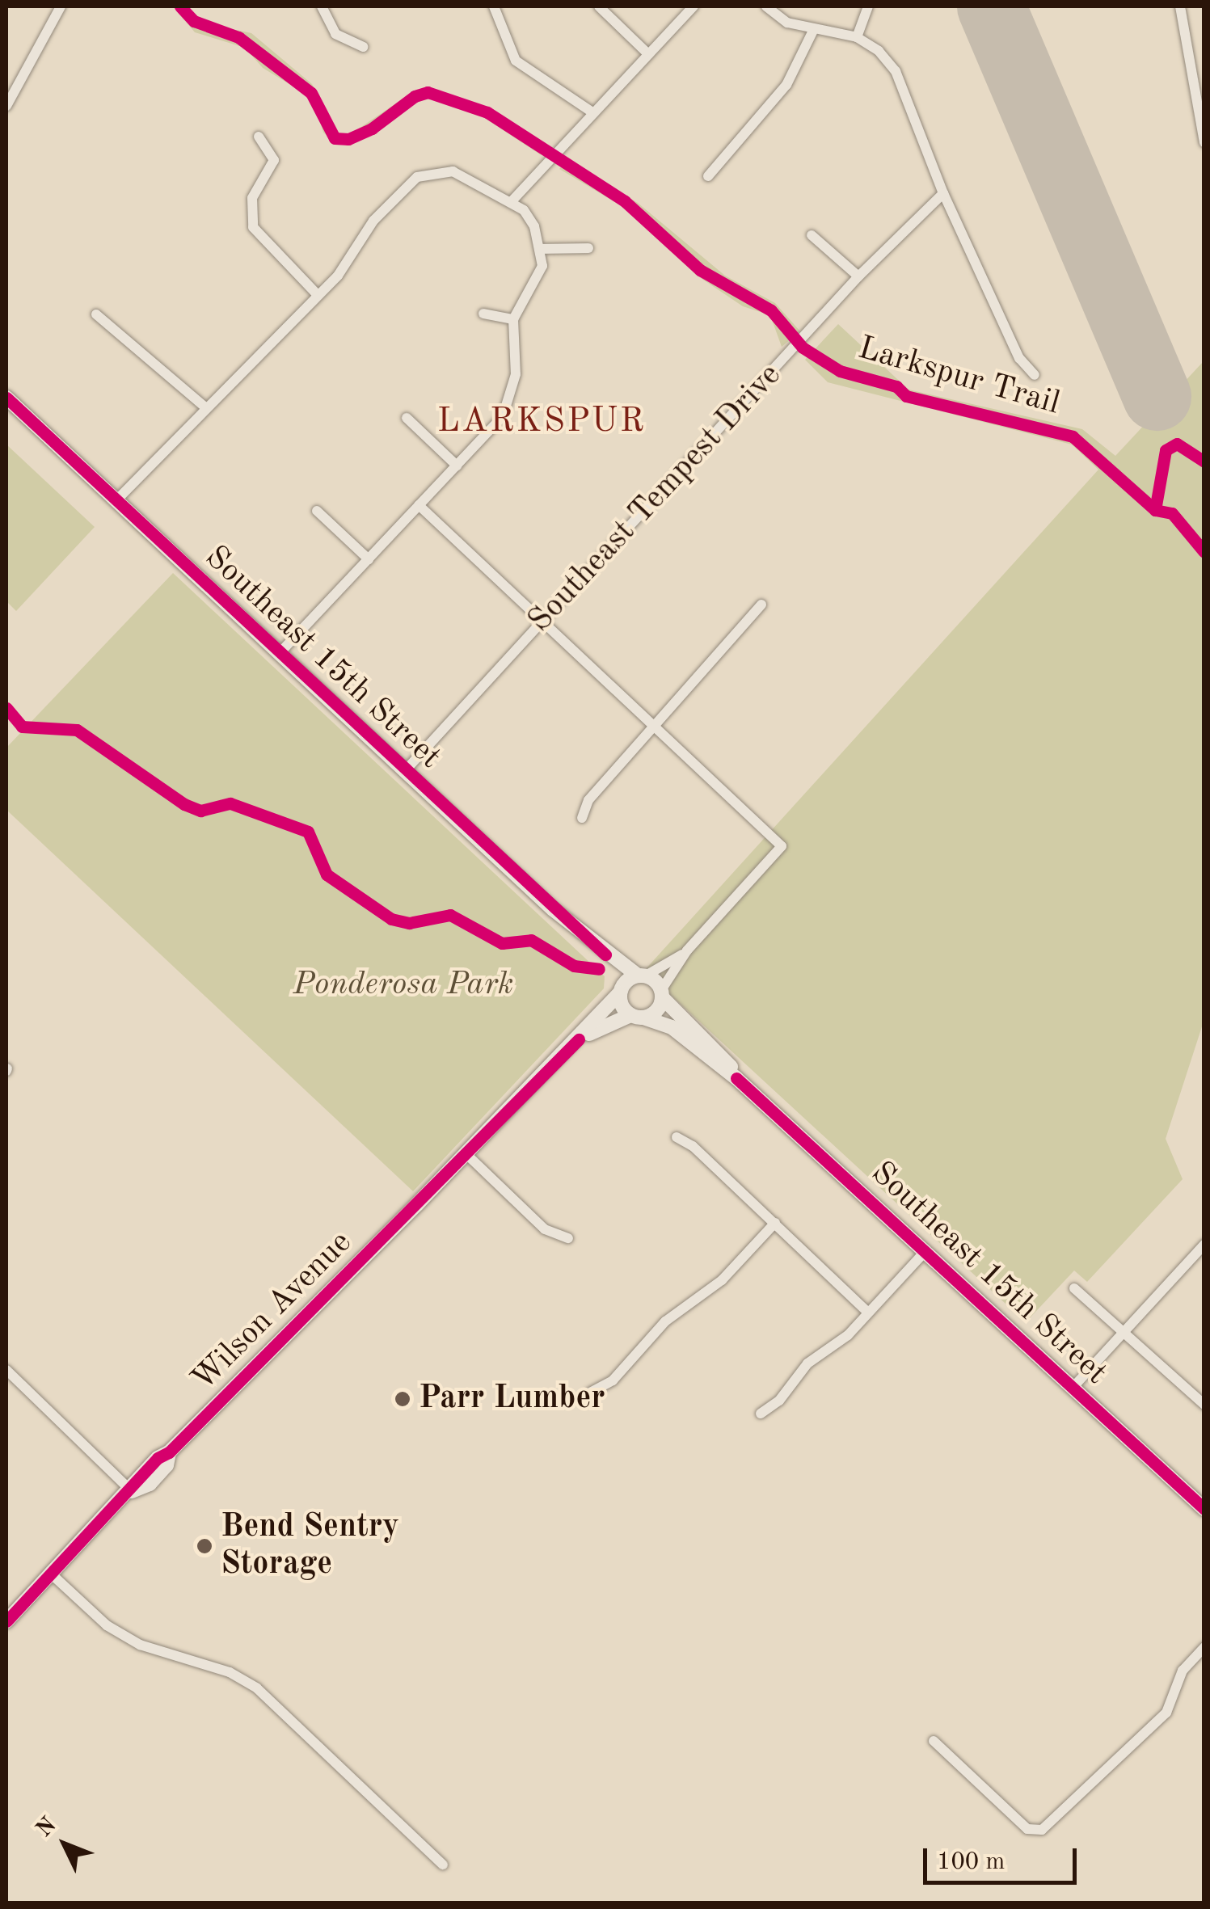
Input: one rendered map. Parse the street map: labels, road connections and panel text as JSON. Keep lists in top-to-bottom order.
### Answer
{
  "streets": {
    "main road": ["Southeast 15th Street", "Wilson Avenue"],
    "street": ["Southeast Tempest Drive"],
    "cycle path": ["Larkspur Trail"]
  },
  "crossings": [
    ["Southeast Tempest Drive", "Southeast 15th Street"],
    ["Southeast 15th Street", "Wilson Avenue"]
  ],
  "districts": ["LARKSPUR"],
  "parks": ["Ponderosa Park"],
  "places": ["Parr Lumber", "Bend Sentry Storage"],
  "scale_bar": "100 m",
  "north": "top left"
}
